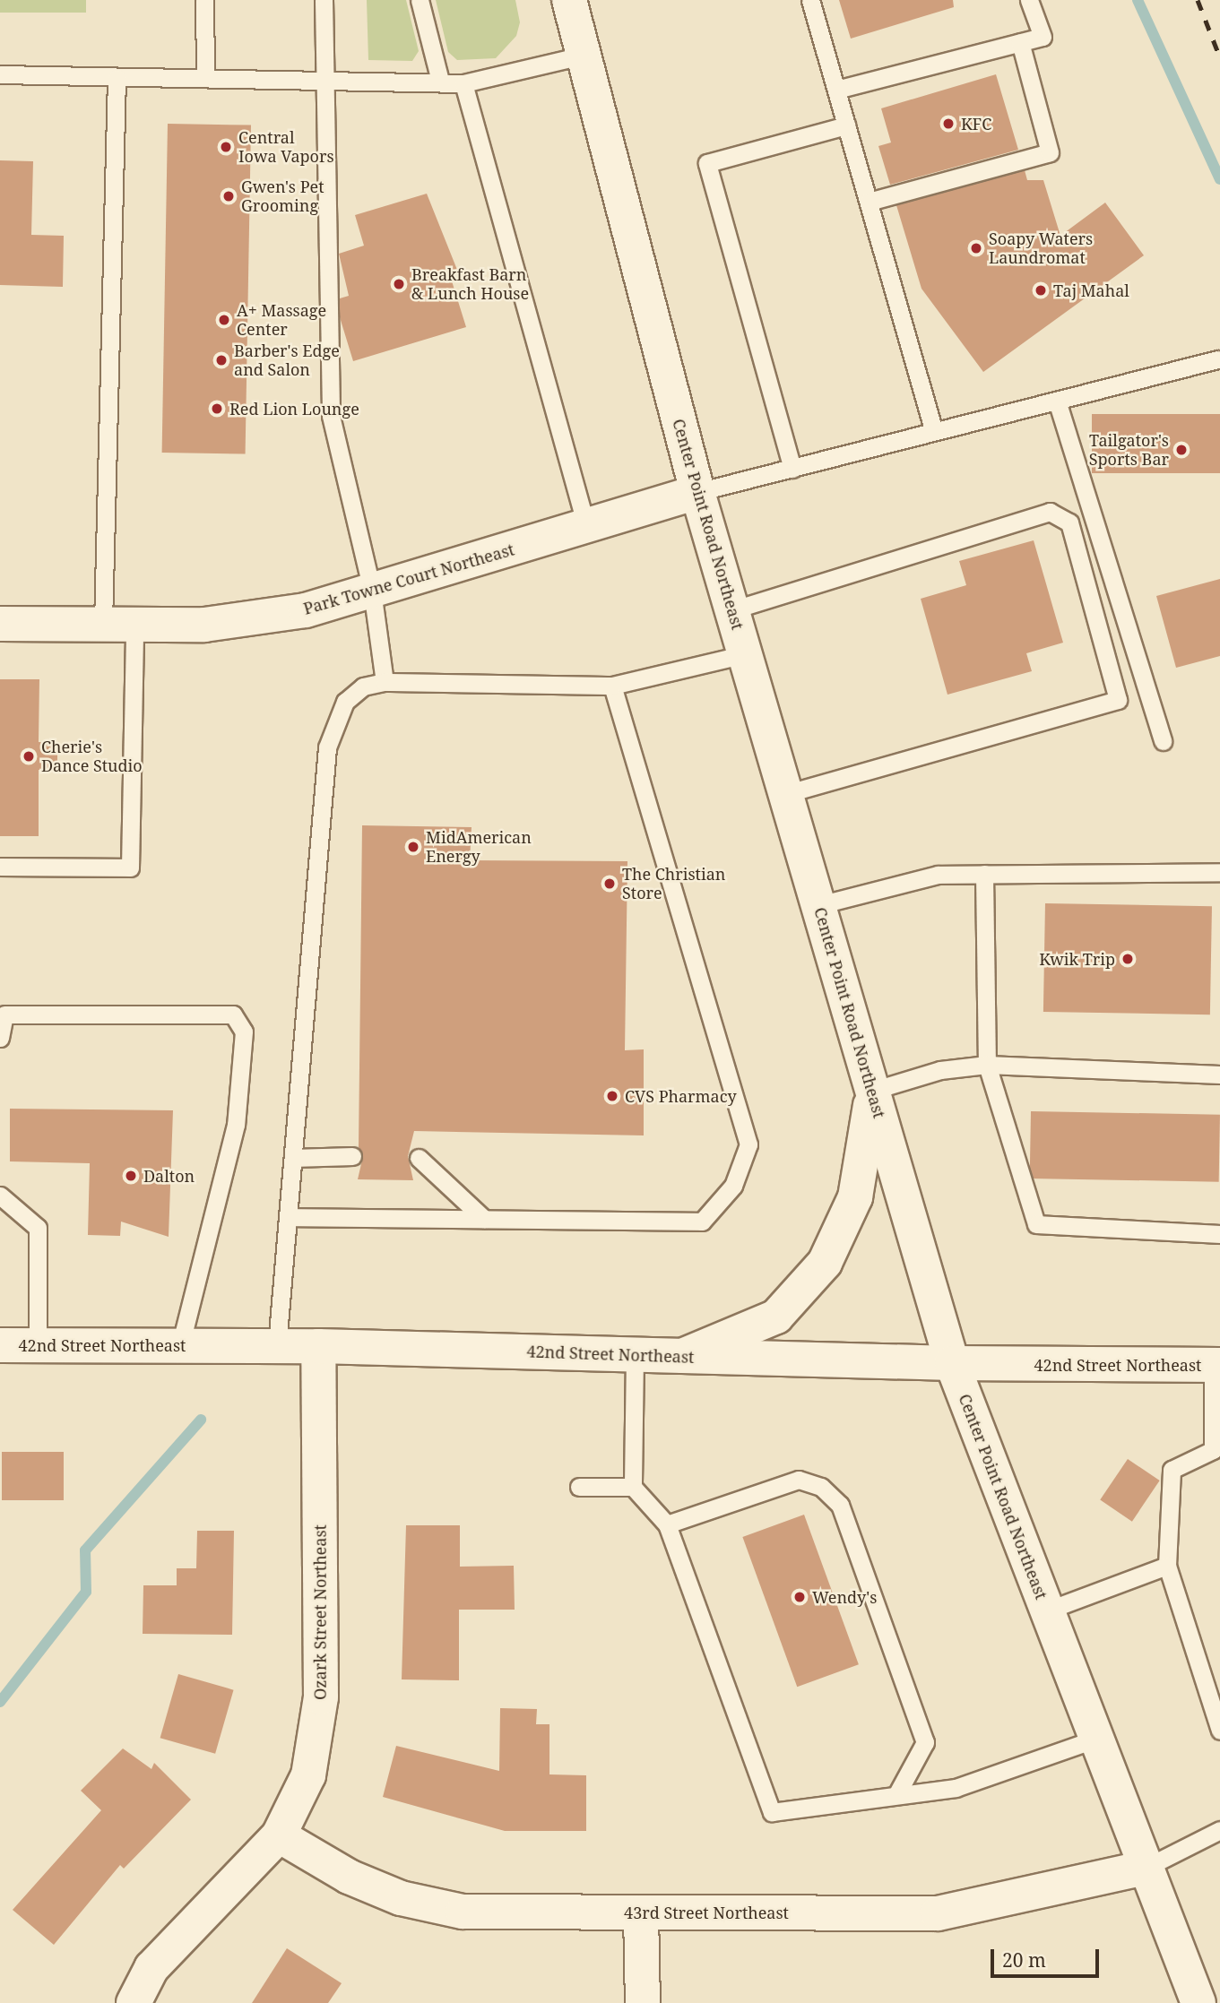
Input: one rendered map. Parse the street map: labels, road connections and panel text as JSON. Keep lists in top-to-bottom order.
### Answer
{
  "streets": {
    "street": [
      "Center Point Road Northeast",
      "Park Towne Court Northeast",
      "42nd Street Northeast",
      "Ozark Street Northeast",
      "43rd Street Northeast"
    ]
  },
  "crossings": [
    ["Center Point Road Northeast", "Park Towne Court Northeast"],
    ["Center Point Road Northeast", "42nd Street Northeast"],
    ["Center Point Road Northeast", "43rd Street Northeast"],
    ["42nd Street Northeast", "Ozark Street Northeast"],
    ["Ozark Street Northeast", "43rd Street Northeast"]
  ],
  "places": [
    "KFC",
    "Central Iowa Vapors",
    "Gwen's Pet Grooming",
    "Soapy Waters Laundromat",
    "Breakfast Barn & Lunch House",
    "Taj Mahal",
    "A+ Massage Center",
    "Barber's Edge and Salon",
    "Red Lion Lounge",
    "Tailgator's Sports Bar",
    "Cherie's Dance Studio",
    "MidAmerican Energy",
    "The Christian Store",
    "Kwik Trip",
    "CVS Pharmacy",
    "Dalton",
    "Wendy's"
  ],
  "scale_bar": "20 m"
}
